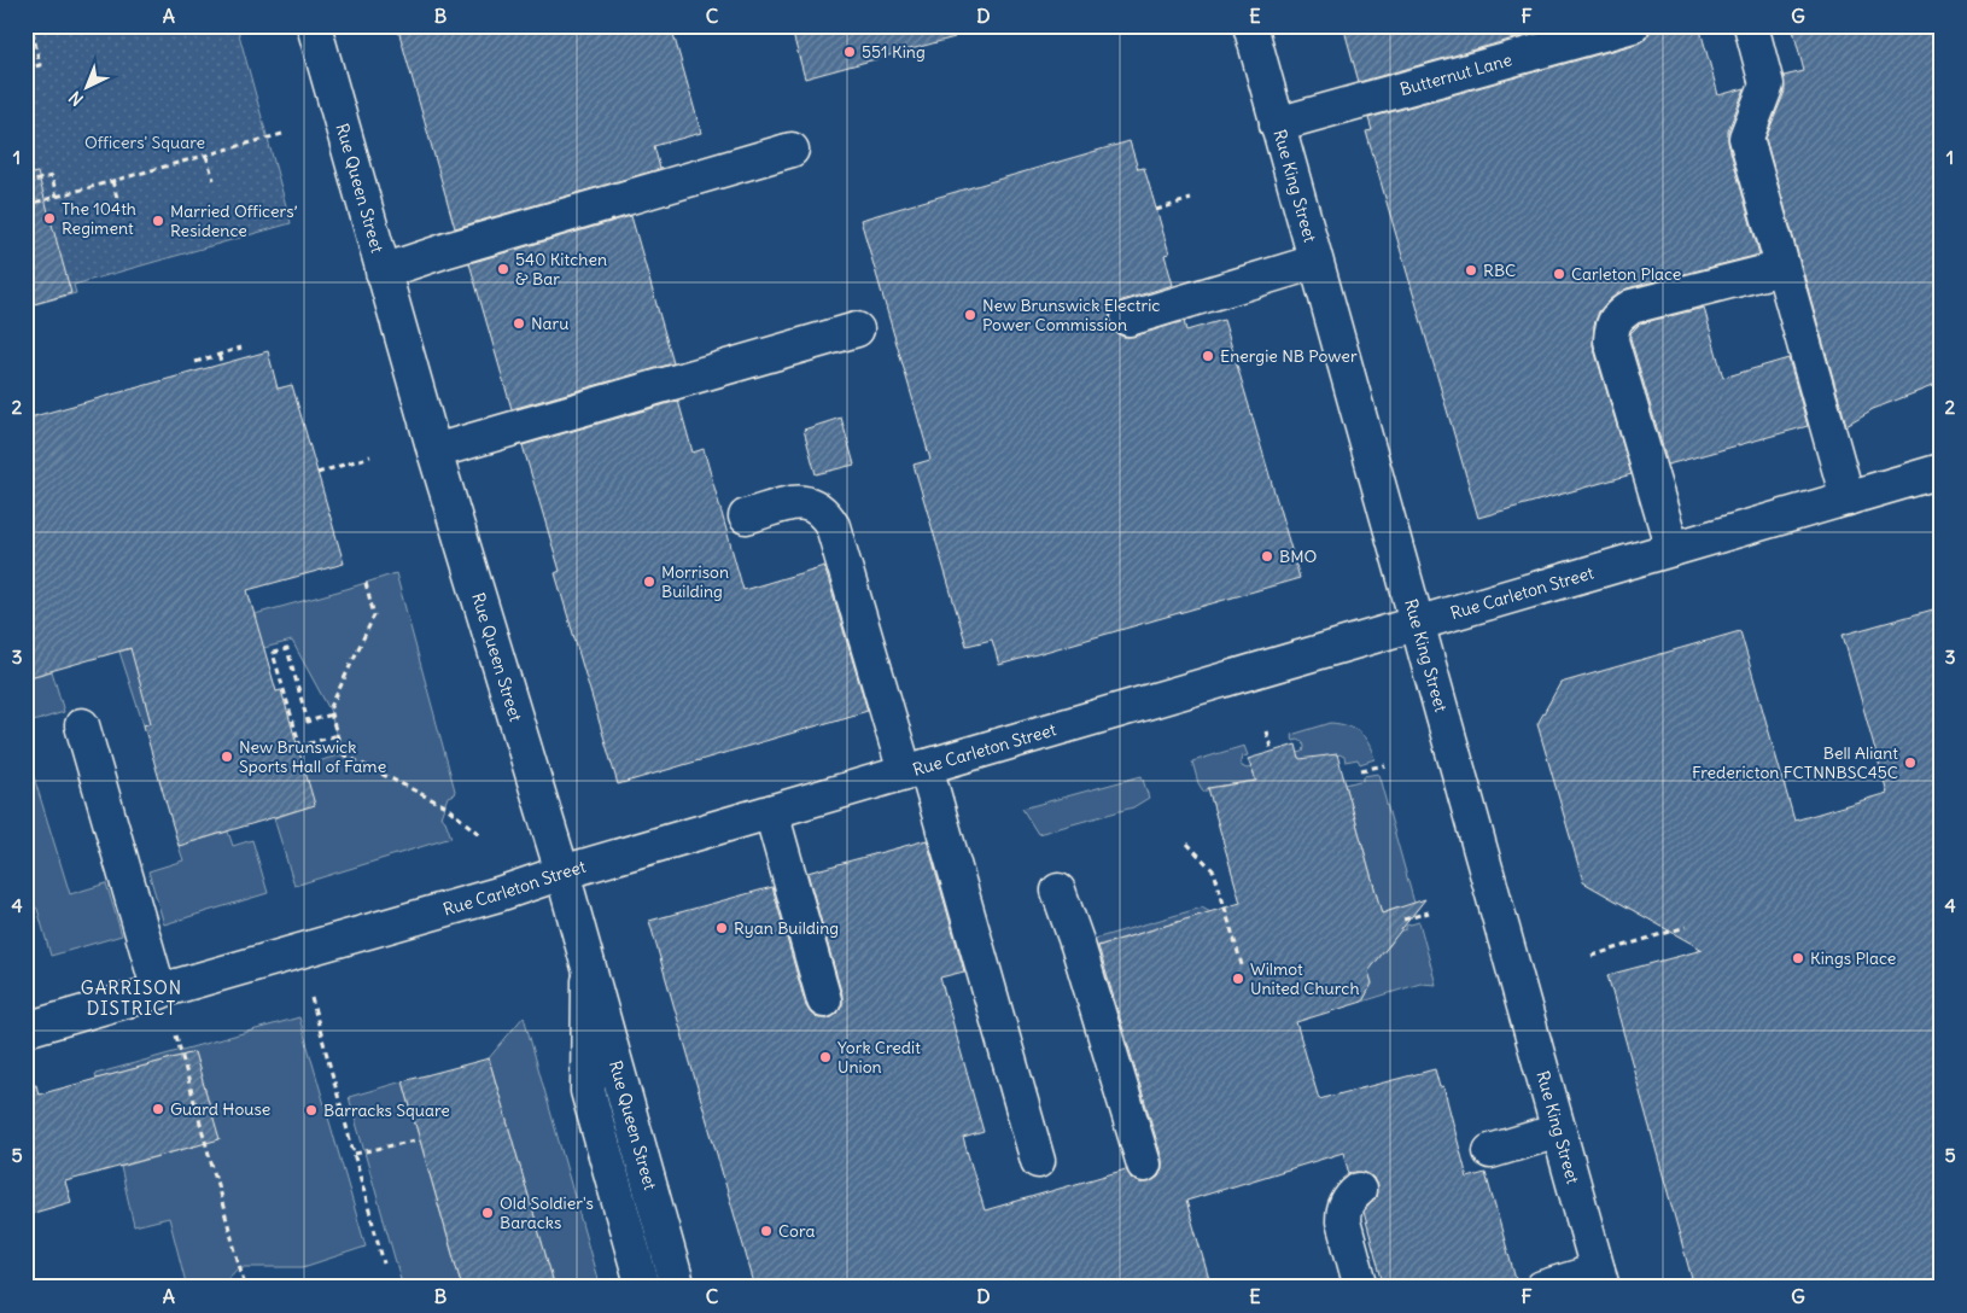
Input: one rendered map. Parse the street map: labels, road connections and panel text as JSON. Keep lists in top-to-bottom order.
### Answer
{
  "streets": {
    "main road": [
      "Butternut Lane",
      "Rue King Street",
      "Rue Queen Street",
      "Rue Carleton Street"
    ]
  },
  "crossings": [
    ["Butternut Lane", "Rue King Street"],
    ["Rue King Street", "Rue Carleton Street"],
    ["Rue Queen Street", "Rue Carleton Street"]
  ],
  "districts": ["GARRISON DISTRICT"],
  "parks": ["Officers' Square"],
  "places": [
    "551 King",
    "The 104th Regiment",
    "Married Officers’ Residence",
    "540 Kitchen & Bar",
    "RBC",
    "Carleton Place",
    "New Brunswick Electric Power Commission",
    "Naru",
    "Energie NB Power",
    "BMO",
    "Morrison Building",
    "New Brunswick Sports Hall of Fame",
    "Bell Aliant Fredericton FCTNNBSC45C",
    "Ryan Building",
    "Kings Place",
    "Wilmot United Church",
    "York Credit Union",
    "Guard House",
    "Barracks Square",
    "Old Soldier's Baracks",
    "Cora"
  ],
  "north": "bottom left",
  "grid": {
    "columns": [
      "A",
      "B",
      "C",
      "D",
      "E",
      "F",
      "G"
    ],
    "rows": [
      "1",
      "2",
      "3",
      "4",
      "5"
    ]
  }
}
